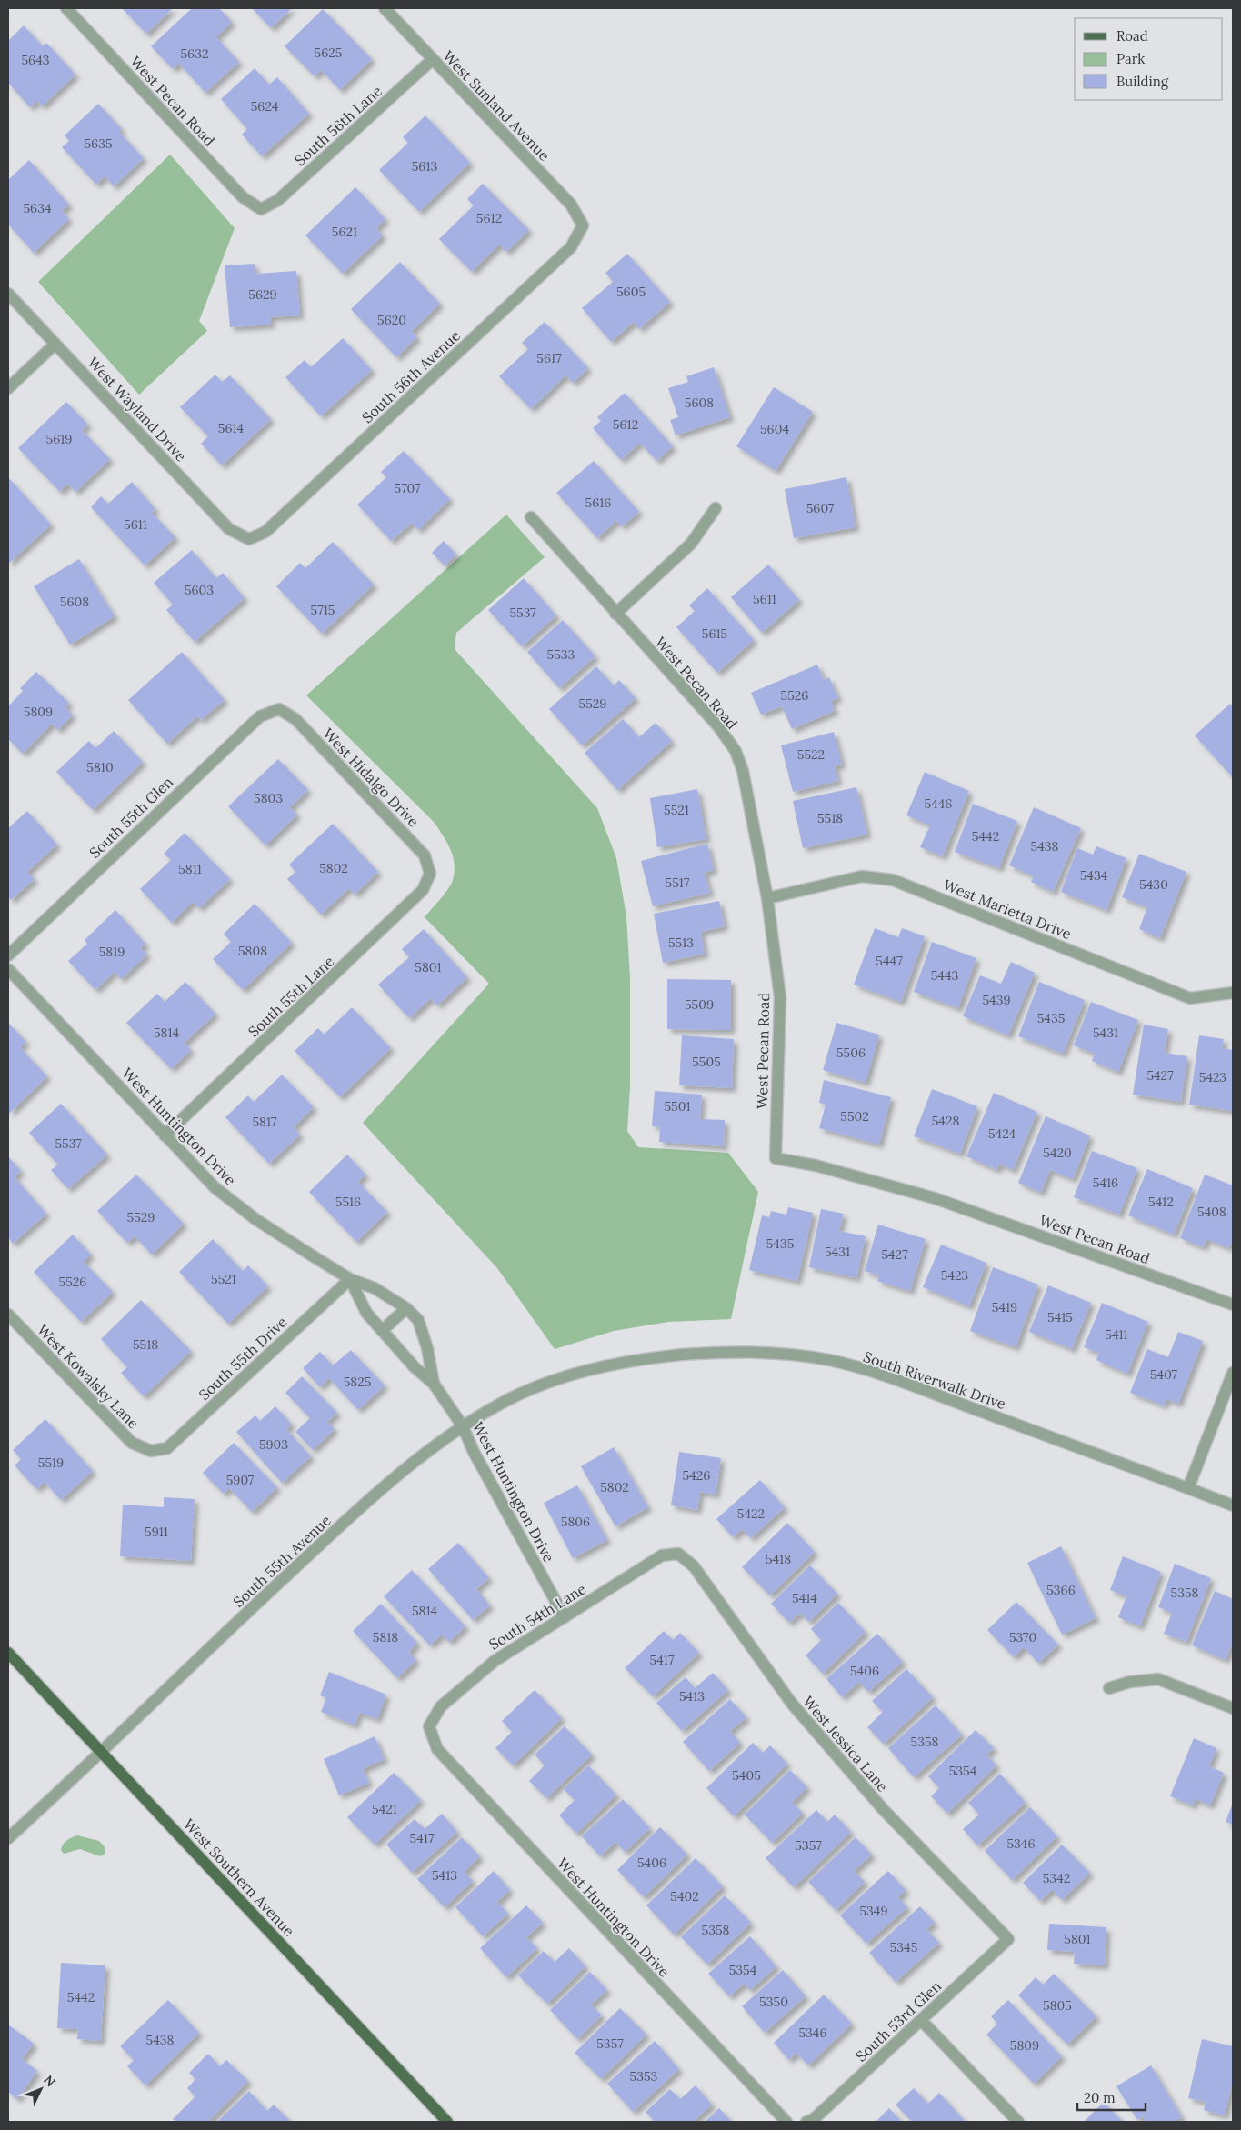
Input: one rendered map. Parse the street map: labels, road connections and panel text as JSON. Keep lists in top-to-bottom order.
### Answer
{
  "streets": {
    "main road": ["West Southern Avenue"],
    "street": [
      "West Pecan Road",
      "West Sunland Avenue",
      "South 56th Lane",
      "South 56th Avenue",
      "West Wayland Drive",
      "West Hidalgo Drive",
      "South 55th Glen",
      "West Marietta Drive",
      "South 55th Lane",
      "West Huntington Drive",
      "South 55th Drive",
      "West Kowalsky Lane",
      "South Riverwalk Drive",
      "South 55th Avenue",
      "South 54th Lane",
      "West Jessica Lane",
      "South 53rd Glen"
    ]
  },
  "crossings": [
    ["West Pecan Road", "South 56th Lane"],
    ["West Pecan Road", "West Marietta Drive"],
    ["West Sunland Avenue", "South 56th Lane"],
    ["West Sunland Avenue", "South 56th Avenue"],
    ["South 56th Avenue", "West Wayland Drive"],
    ["West Hidalgo Drive", "South 55th Glen"],
    ["West Hidalgo Drive", "South 55th Lane"],
    ["South 55th Lane", "West Huntington Drive"],
    ["West Huntington Drive", "South 55th Drive"],
    ["West Huntington Drive", "South 55th Avenue"],
    ["West Huntington Drive", "South 54th Lane"],
    ["South 55th Drive", "West Kowalsky Lane"],
    ["South Riverwalk Drive", "South 55th Avenue"],
    ["South 55th Avenue", "West Southern Avenue"],
    ["South 54th Lane", "West Jessica Lane"],
    ["West Jessica Lane", "South 53rd Glen"]
  ],
  "house_numbers": [
    "5625",
    "5632",
    "5643",
    "5624",
    "5635",
    "5613",
    "5634",
    "5612",
    "5621",
    "5605",
    "5629",
    "5620",
    "5617",
    "5608",
    "5612",
    "5614",
    "5604",
    "5619",
    "5707",
    "5616",
    "5607",
    "5611",
    "5603",
    "5611",
    "5608",
    "5715",
    "5537",
    "5615",
    "5533",
    "5526",
    "5529",
    "5809",
    "5522",
    "5810",
    "5803",
    "5446",
    "5521",
    "5518",
    "5442",
    "5438",
    "5802",
    "5811",
    "5434",
    "5517",
    "5430",
    "5513",
    "5808",
    "5819",
    "5447",
    "5801",
    "5443",
    "5439",
    "5509",
    "5435",
    "5814",
    "5431",
    "5506",
    "5505",
    "5427",
    "5423",
    "5501",
    "5502",
    "5428",
    "5817",
    "5424",
    "5537",
    "5420",
    "5416",
    "5516",
    "5412",
    "5408",
    "5529",
    "5435",
    "5431",
    "5427",
    "5423",
    "5521",
    "5526",
    "5419",
    "5415",
    "5411",
    "5518",
    "5407",
    "5825",
    "5903",
    "5519",
    "5426",
    "5907",
    "5802",
    "5422",
    "5806",
    "5911",
    "5418",
    "5366",
    "5358",
    "5414",
    "5814",
    "5818",
    "5370",
    "5417",
    "5406",
    "5413",
    "5358",
    "5354",
    "5405",
    "5421",
    "5417",
    "5346",
    "5357",
    "5406",
    "5413",
    "5342",
    "5402",
    "5349",
    "5358",
    "5801",
    "5345",
    "5354",
    "5442",
    "5350",
    "5805",
    "5346",
    "5438",
    "5357",
    "5809",
    "5353"
  ],
  "legend": ["Road", "Park", "Building"],
  "scale_bar": "20 m",
  "north": "top right"
}
